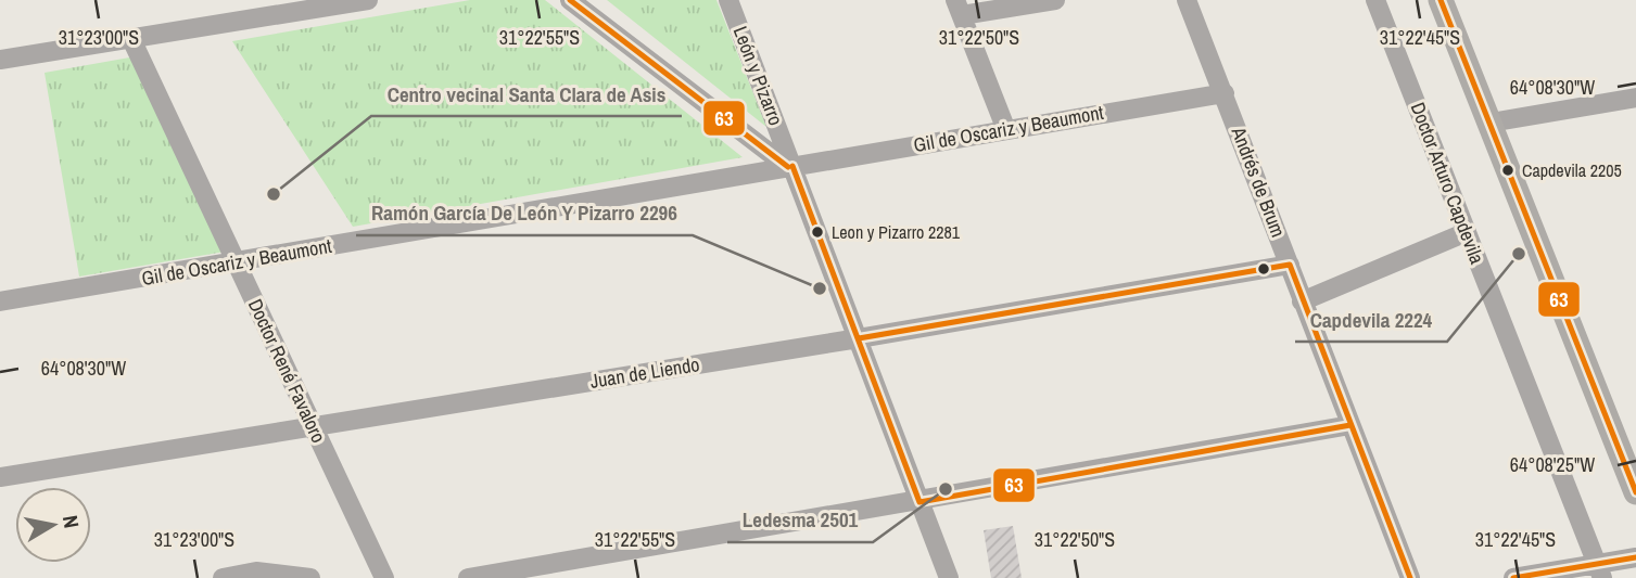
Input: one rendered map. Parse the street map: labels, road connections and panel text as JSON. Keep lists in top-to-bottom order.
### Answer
{
  "streets": {
    "street": [
      "León y Pizarro",
      "Gil de Oscariz y Beaumont",
      "Andrés de Brum",
      "Doctor Arturo Capdevila",
      "Doctor René Favaloro",
      "Juan de Liendo"
    ]
  },
  "crossings": [
    ["León y Pizarro", "Gil de Oscariz y Beaumont"],
    ["León y Pizarro", "Juan de Liendo"],
    ["Gil de Oscariz y Beaumont", "Andrés de Brum"],
    ["Gil de Oscariz y Beaumont", "Doctor René Favaloro"],
    ["Andrés de Brum", "Juan de Liendo"],
    ["Doctor René Favaloro", "Juan de Liendo"]
  ],
  "places": [
    "Capdevila 2205",
    "Centro vecinal Santa Clara de Asis",
    "Leon y Pizarro 2281",
    "Capdevila 2224",
    "Ramón García De León Y Pizarro 2296",
    "Ledesma 2501"
  ],
  "lines": ["transit line 63"],
  "north": "right",
  "coordinates": [
    "31°23'00\"S",
    "31°22'55\"S",
    "31°22'50\"S",
    "31°22'45\"S",
    "64°08'30\"W",
    "64°08'25\"W"
  ]
}
